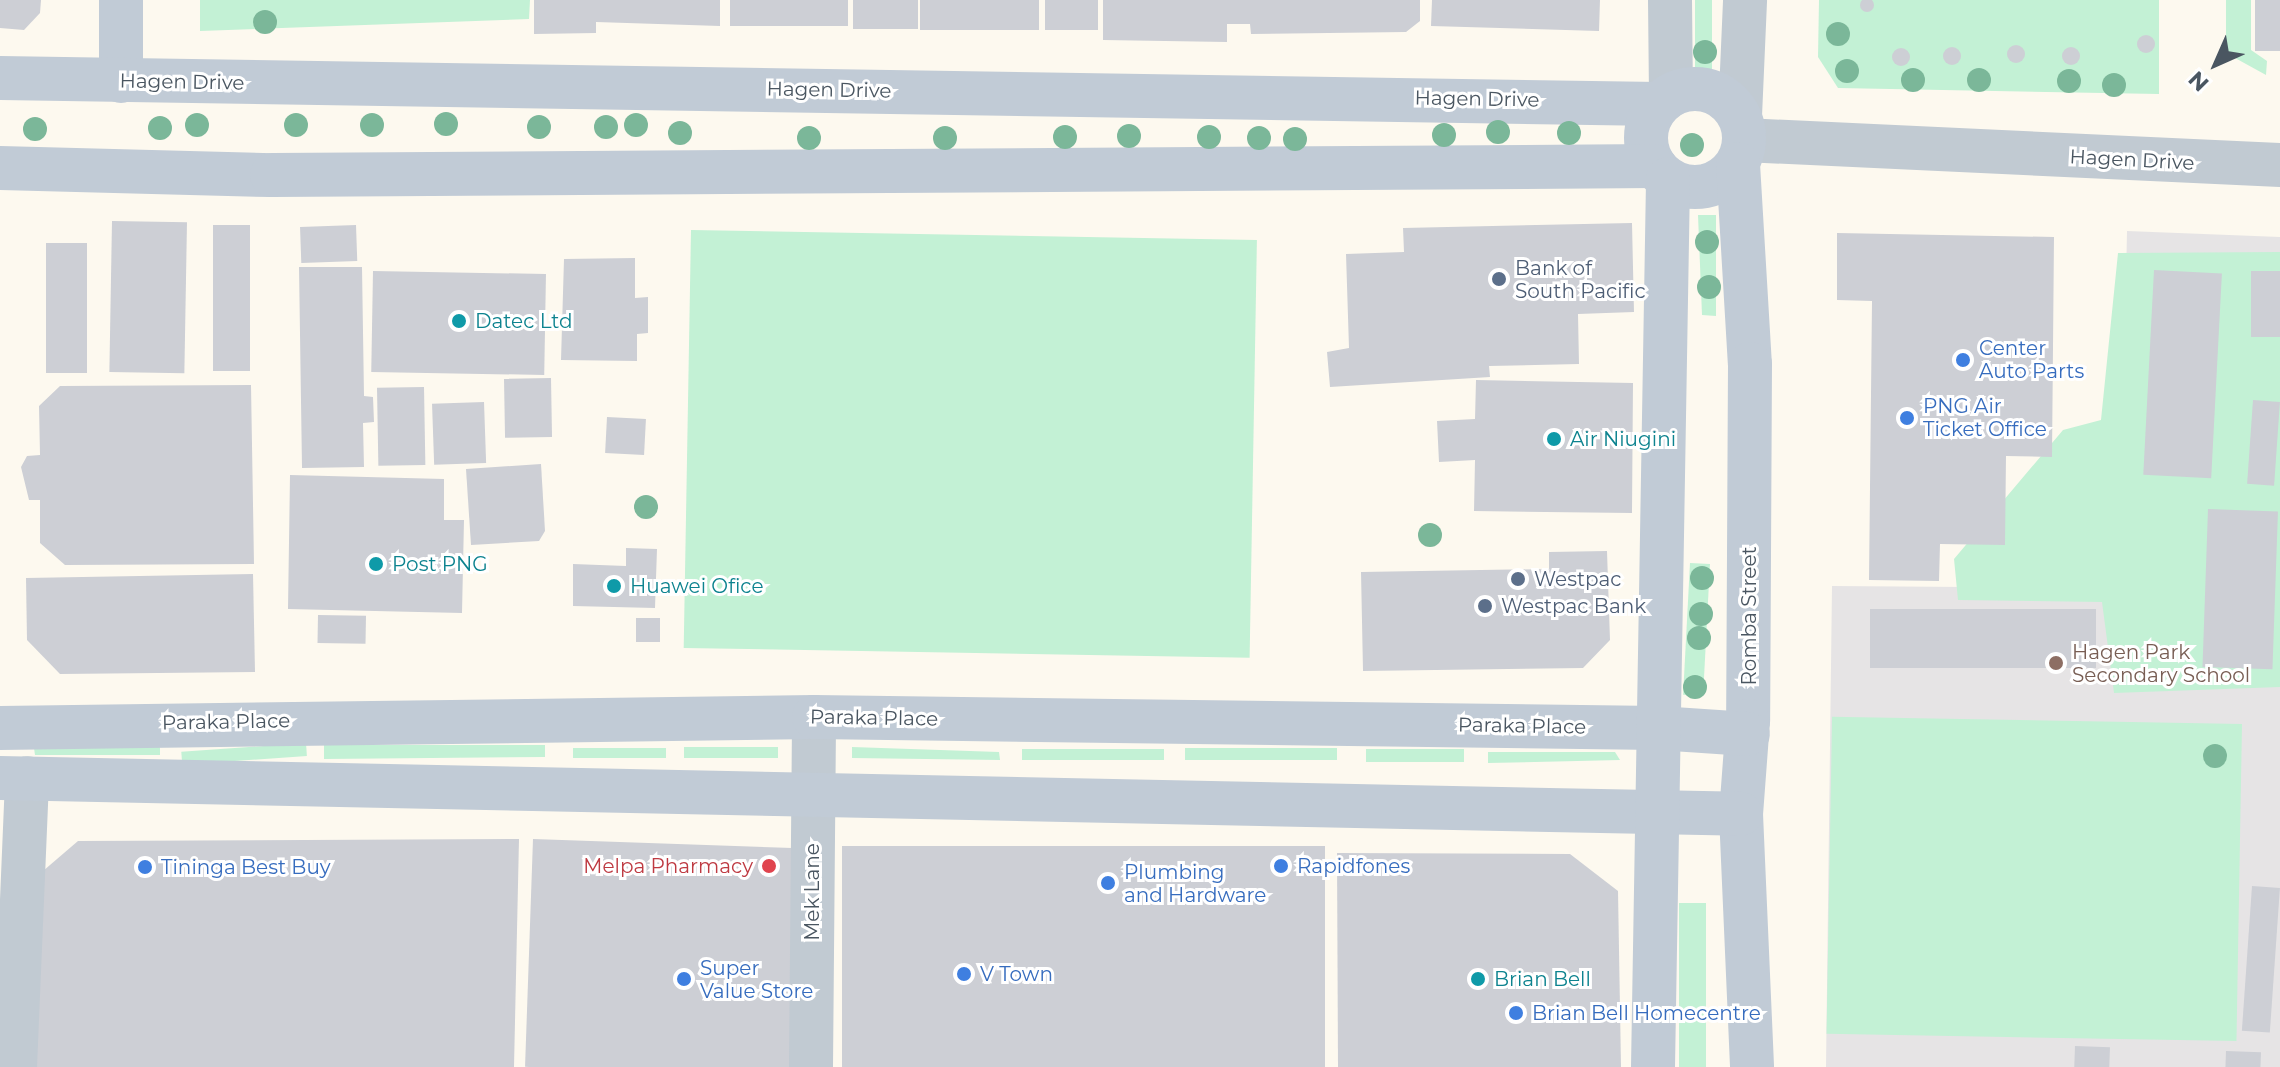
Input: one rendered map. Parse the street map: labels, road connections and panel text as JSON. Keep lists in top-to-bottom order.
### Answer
{
  "streets": {
    "street": [
      "Hagen Drive",
      "Romba Street",
      "Paraka Place",
      "Mek Lane"
    ]
  },
  "crossings": [
    ["Hagen Drive", "Romba Street"],
    ["Romba Street", "Paraka Place"],
    ["Paraka Place", "Mek Lane"]
  ],
  "places": [
    "Bank of South Pacific",
    "Datec Ltd",
    "Center Auto Parts",
    "PNG Air Ticket Office",
    "Air Niugini",
    "Post PNG",
    "Westpac",
    "Huawei Ofice",
    "Westpac Bank",
    "Hagen Park Secondary School",
    "Melpa Pharmacy",
    "Rapidfones",
    "Tininga Best Buy",
    "Plumbing and Hardware",
    "V Town",
    "Super Value Store",
    "Brian Bell",
    "Brian Bell Homecentre"
  ],
  "north": "bottom left"
}
